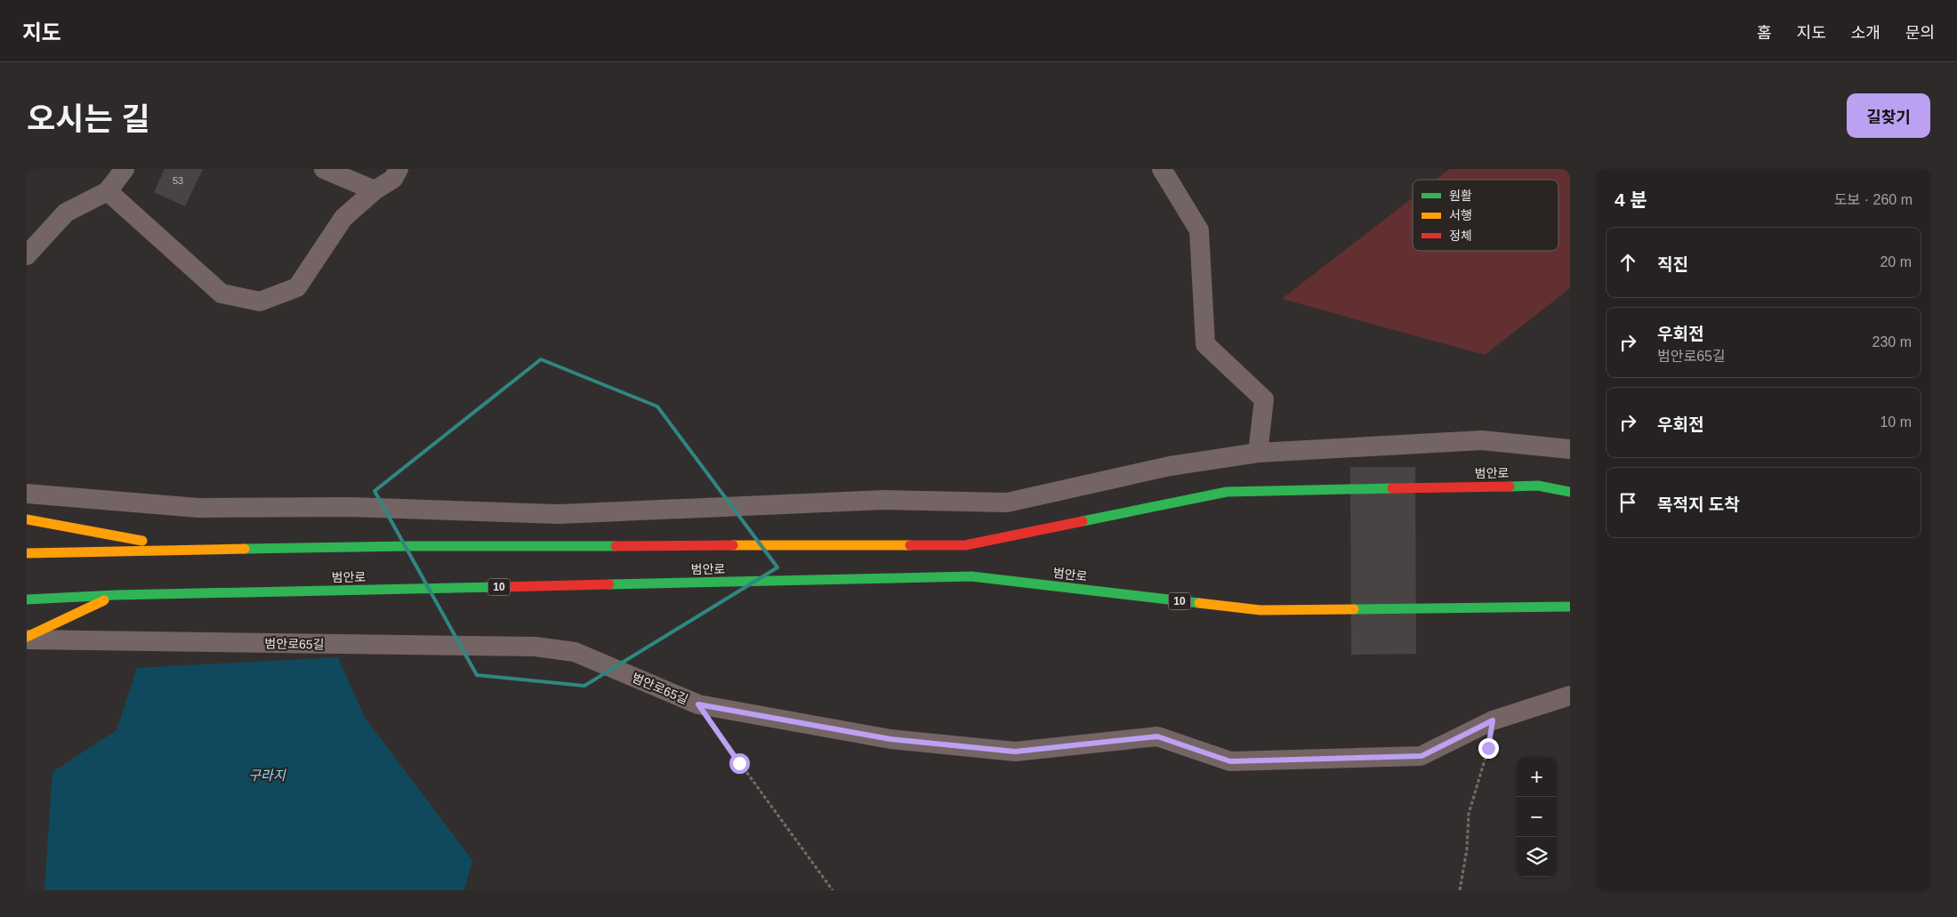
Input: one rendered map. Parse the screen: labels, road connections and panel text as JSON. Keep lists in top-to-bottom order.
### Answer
{
  "streets": {
    "highway": ["범안로", "10"],
    "street": ["범안로65길"]
  },
  "water": ["구라지"],
  "house_numbers": ["53"],
  "legend": ["원활", "서행", "정체"],
  "page": {
    "header": "지도",
    "nav": [
      "홈",
      "지도",
      "소개",
      "문의"
    ],
    "title": "오시는 길",
    "buttons": "길찾기",
    "heading": ["4 분", "도보 · 260 m"],
    "list": [
      ["직진", "20 m"],
      ["우회전", "범안로65길", "230 m"],
      ["우회전", "10 m"],
      "목적지 도착"
    ],
    "map_buttons": ["+", "−"]
  }
}
